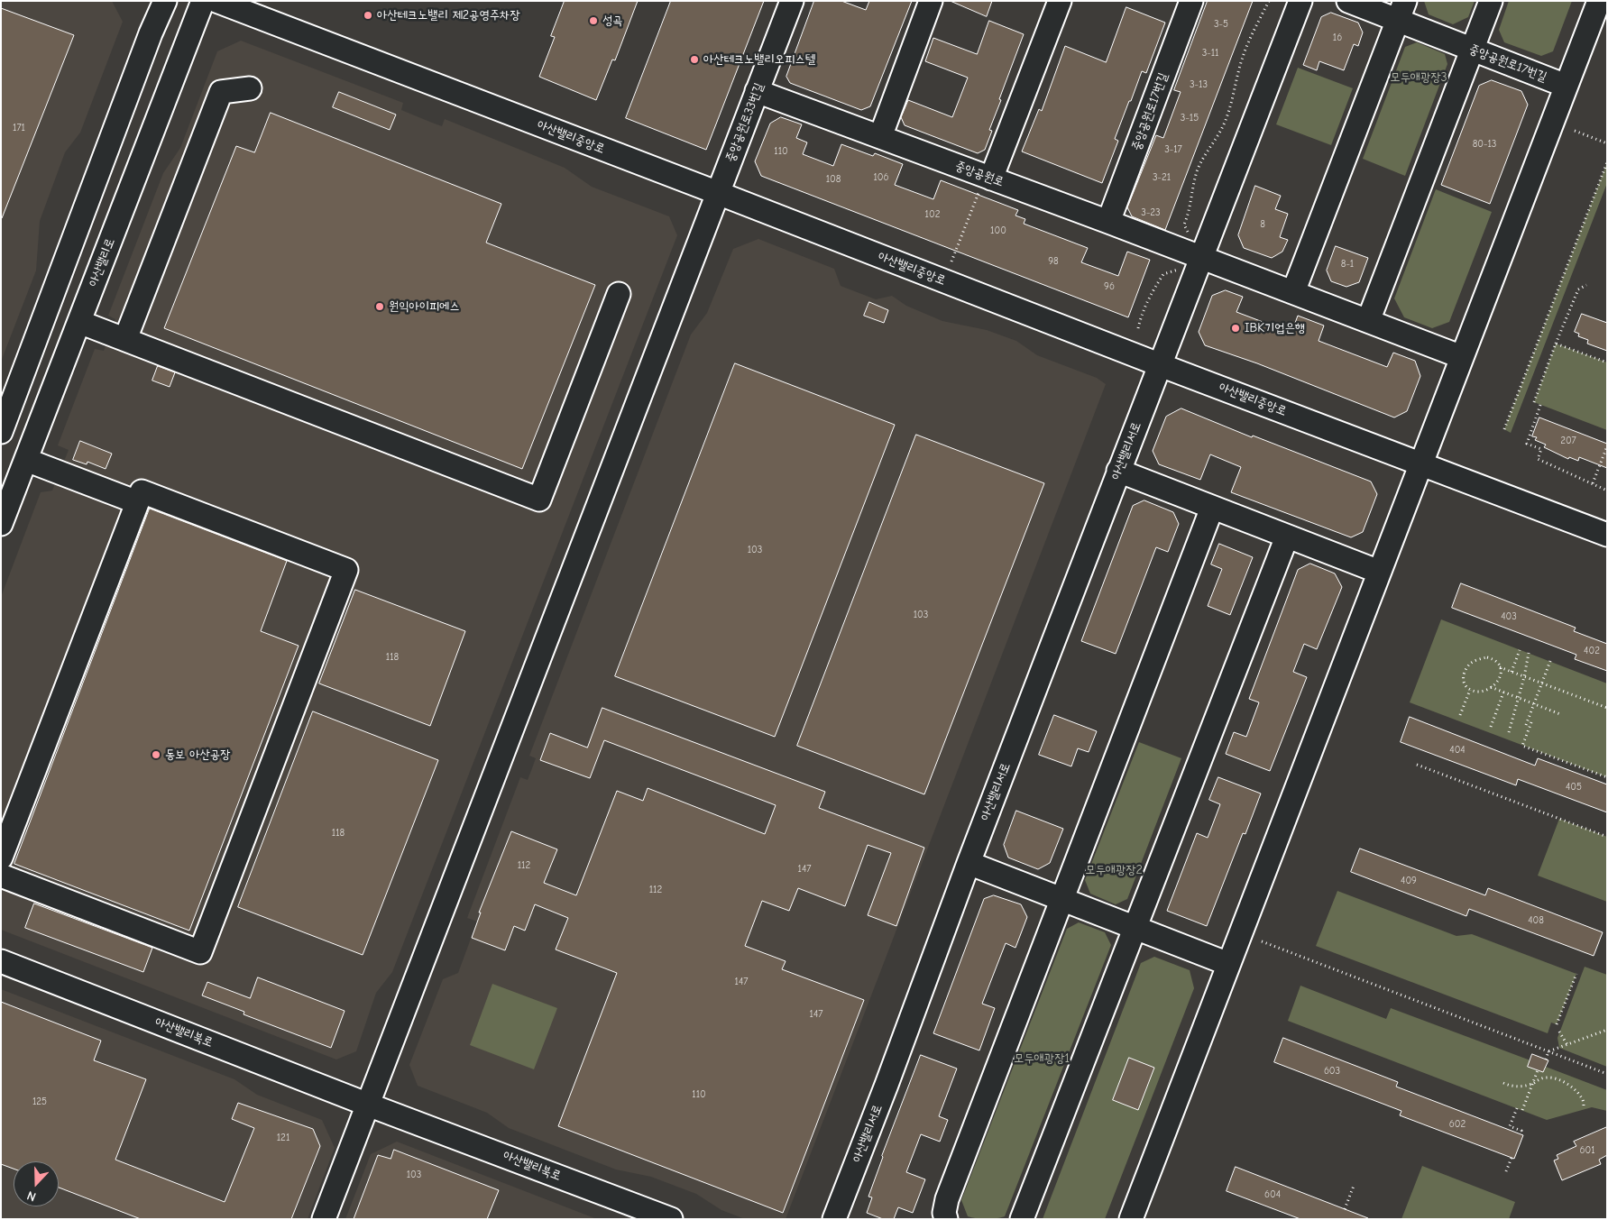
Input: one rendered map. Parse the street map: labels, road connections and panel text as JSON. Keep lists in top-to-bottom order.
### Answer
{
  "streets": {
    "street": [
      "중앙공원로17번길",
      "중앙공원로33번길",
      "아산밸리중앙로",
      "중앙공원로",
      "아산밸리로",
      "아산밸리서로",
      "아산밸리북로"
    ]
  },
  "crossings": [
    ["중앙공원로17번길", "중앙공원로"],
    ["중앙공원로33번길", "아산밸리중앙로"],
    ["중앙공원로33번길", "중앙공원로"],
    ["중앙공원로33번길", "아산밸리북로"],
    ["아산밸리중앙로", "아산밸리서로"]
  ],
  "parks": ["모두애광장3", "모두애광장2", "모두애광장1"],
  "places": [
    "아산테크노밸리 제2공영주차장",
    "성곡",
    "아산테크노밸리오피스텔",
    "원익아이피에스",
    "IBK기업은행",
    "동보 아산공장"
  ],
  "house_numbers": [
    "3-5",
    "16",
    "3-11",
    "3-13",
    "3-15",
    "171",
    "80-13",
    "3-17",
    "110",
    "106",
    "3-21",
    "108",
    "3-23",
    "102",
    "8",
    "100",
    "98",
    "8-1",
    "96",
    "207",
    "103",
    "103",
    "403",
    "402",
    "118",
    "404",
    "405",
    "118",
    "112",
    "147",
    "409",
    "112",
    "408",
    "147",
    "147",
    "603",
    "110",
    "125",
    "602",
    "121",
    "601",
    "103",
    "604"
  ],
  "north": "bottom"
}
